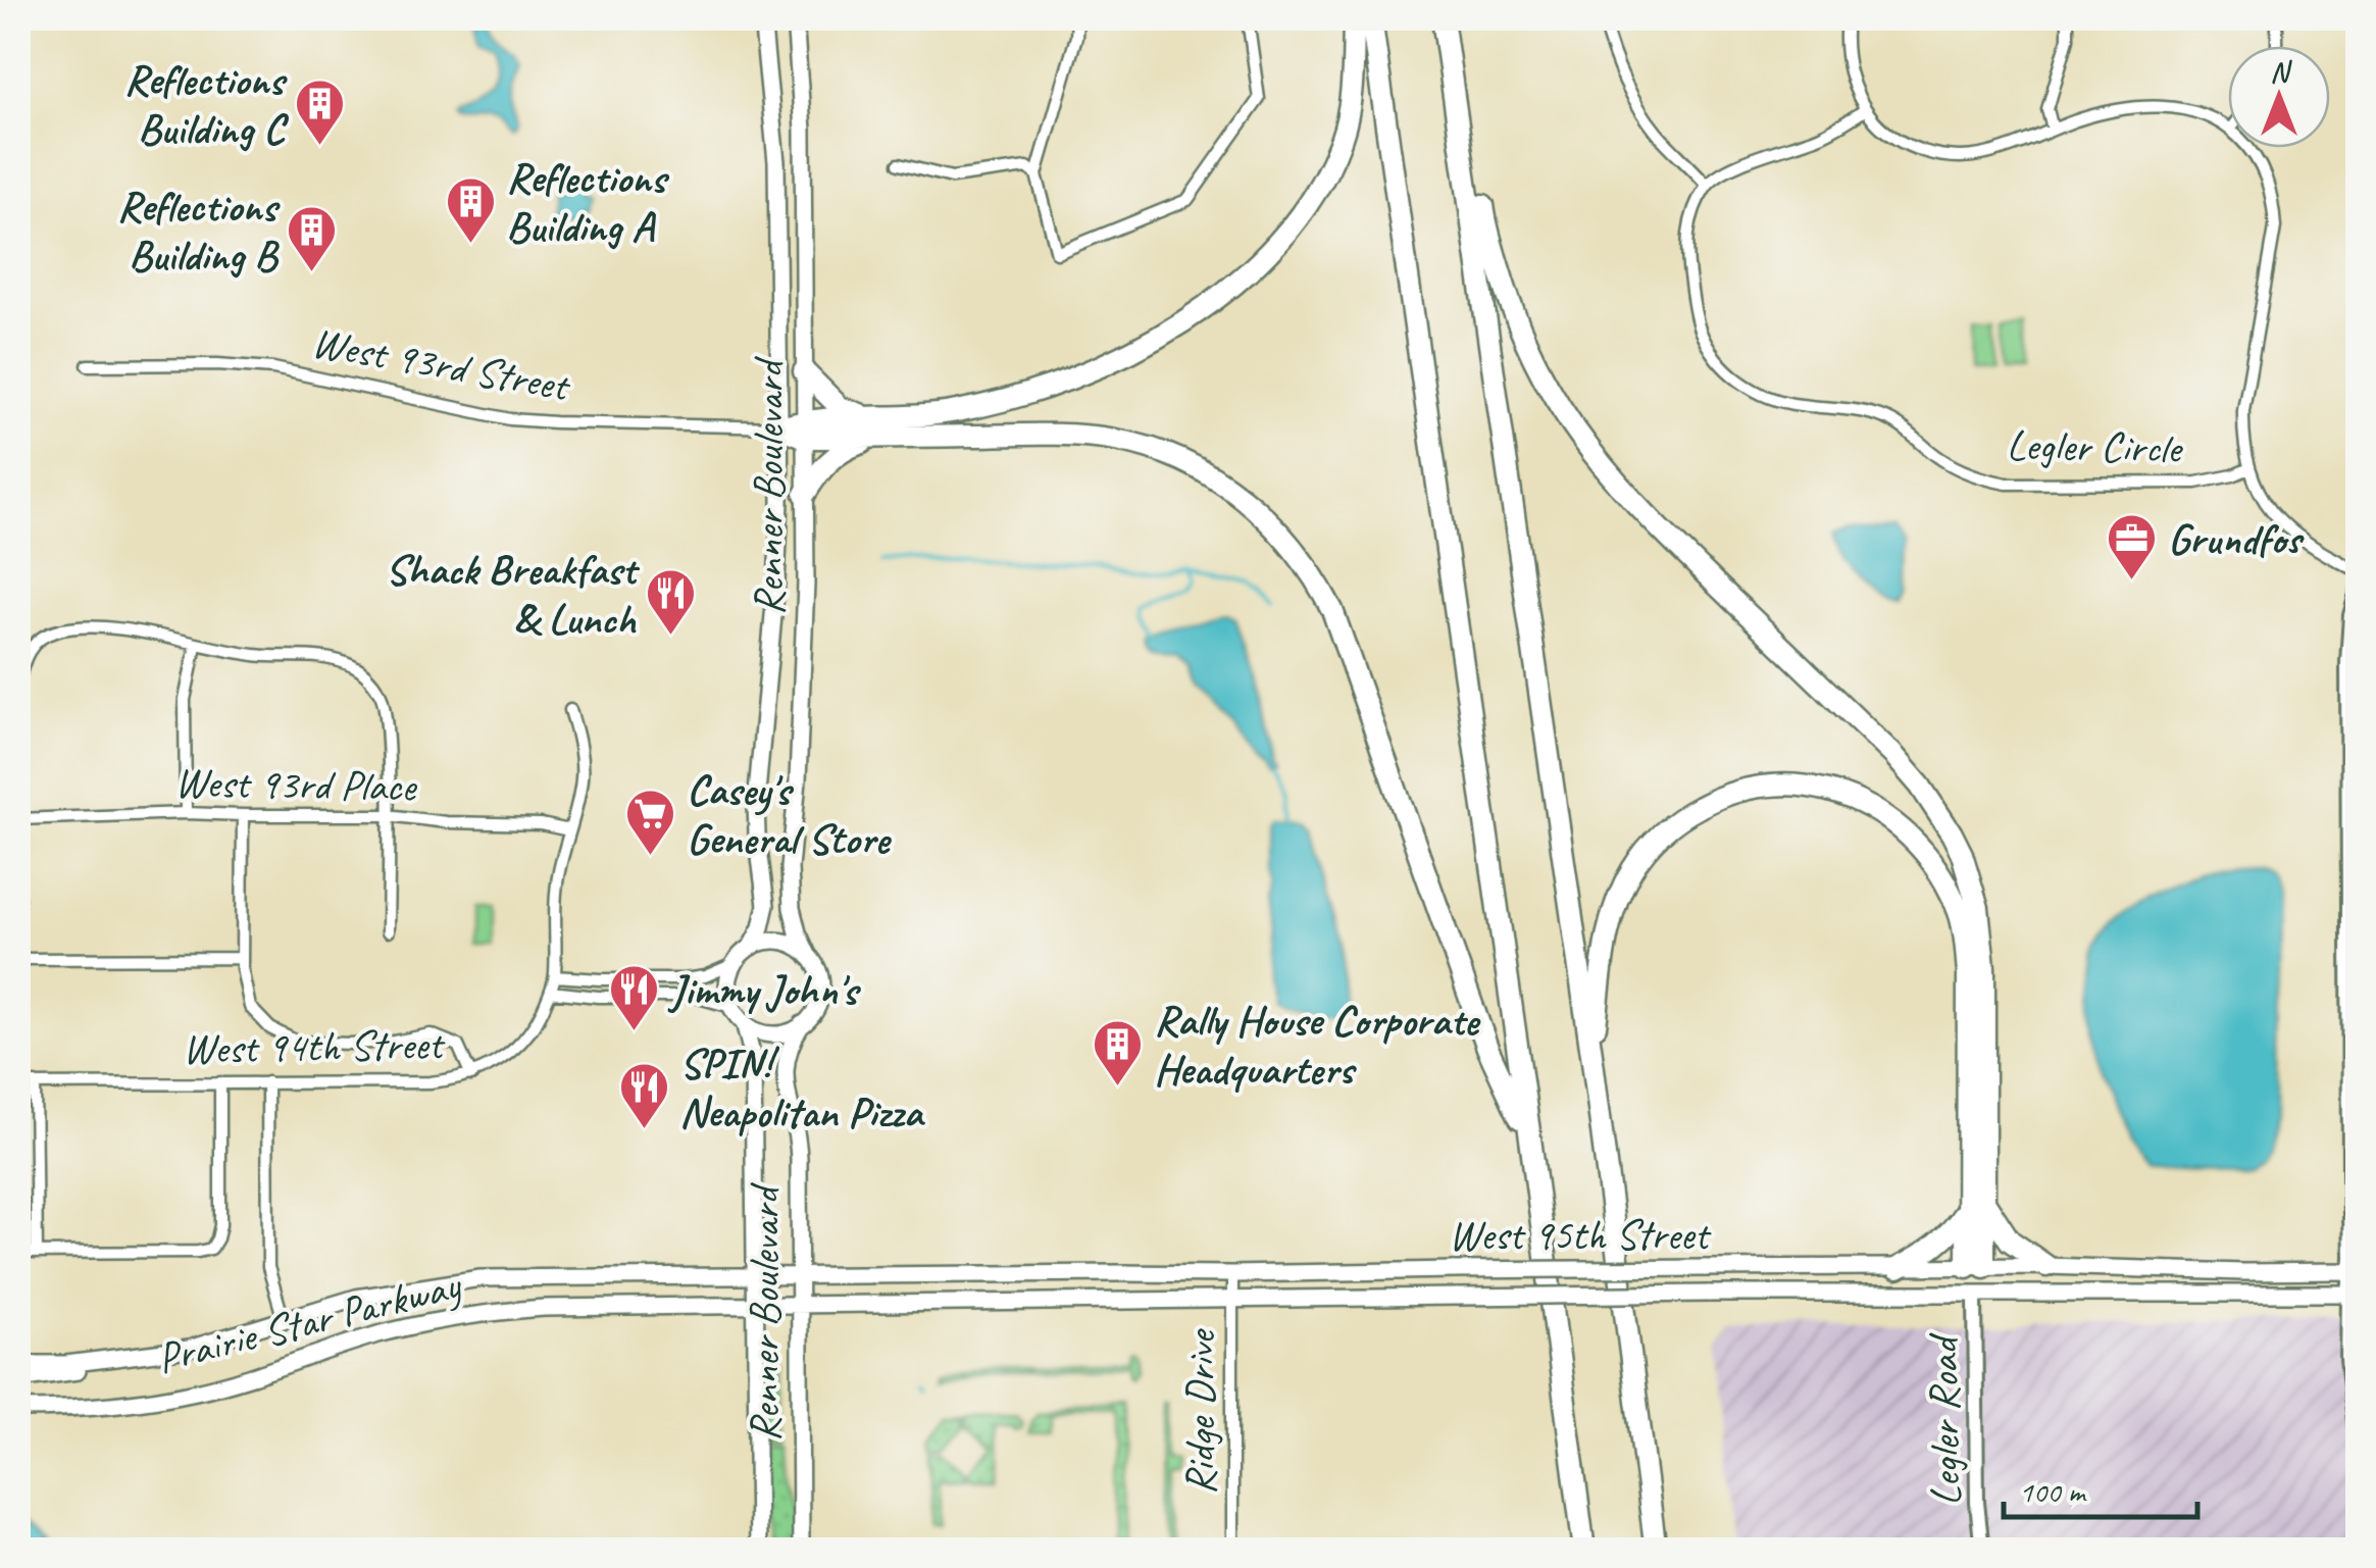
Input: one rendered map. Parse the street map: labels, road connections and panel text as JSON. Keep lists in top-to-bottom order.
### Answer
{
  "streets": {
    "main road": ["Renner Boulevard", "West 95th Street", "Prairie Star Parkway"],
    "street": [
      "West 93rd Street",
      "Legler Circle",
      "West 93rd Place",
      "West 94th Street",
      "Ridge Drive",
      "Legler Road"
    ]
  },
  "crossings": [
    ["West 93rd Street", "Renner Boulevard"],
    ["Renner Boulevard", "West 95th Street"],
    ["Renner Boulevard", "Prairie Star Parkway"],
    ["West 93rd Place", "West 94th Street"],
    ["West 95th Street", "Prairie Star Parkway"],
    ["West 95th Street", "Ridge Drive"],
    ["West 95th Street", "Legler Road"]
  ],
  "places": {
    "building": [
      "Reflections Building C",
      "Reflections Building A",
      "Reflections Building B",
      "Rally House Corporate Headquarters"
    ],
    "office": ["Grundfos"],
    "restaurant": ["Shack Breakfast & Lunch", "Jimmy John's", "SPIN! Neapolitan Pizza"],
    "supermarket": ["Casey's General Store"]
  },
  "scale_bar": "100 m",
  "north": "top"
}
